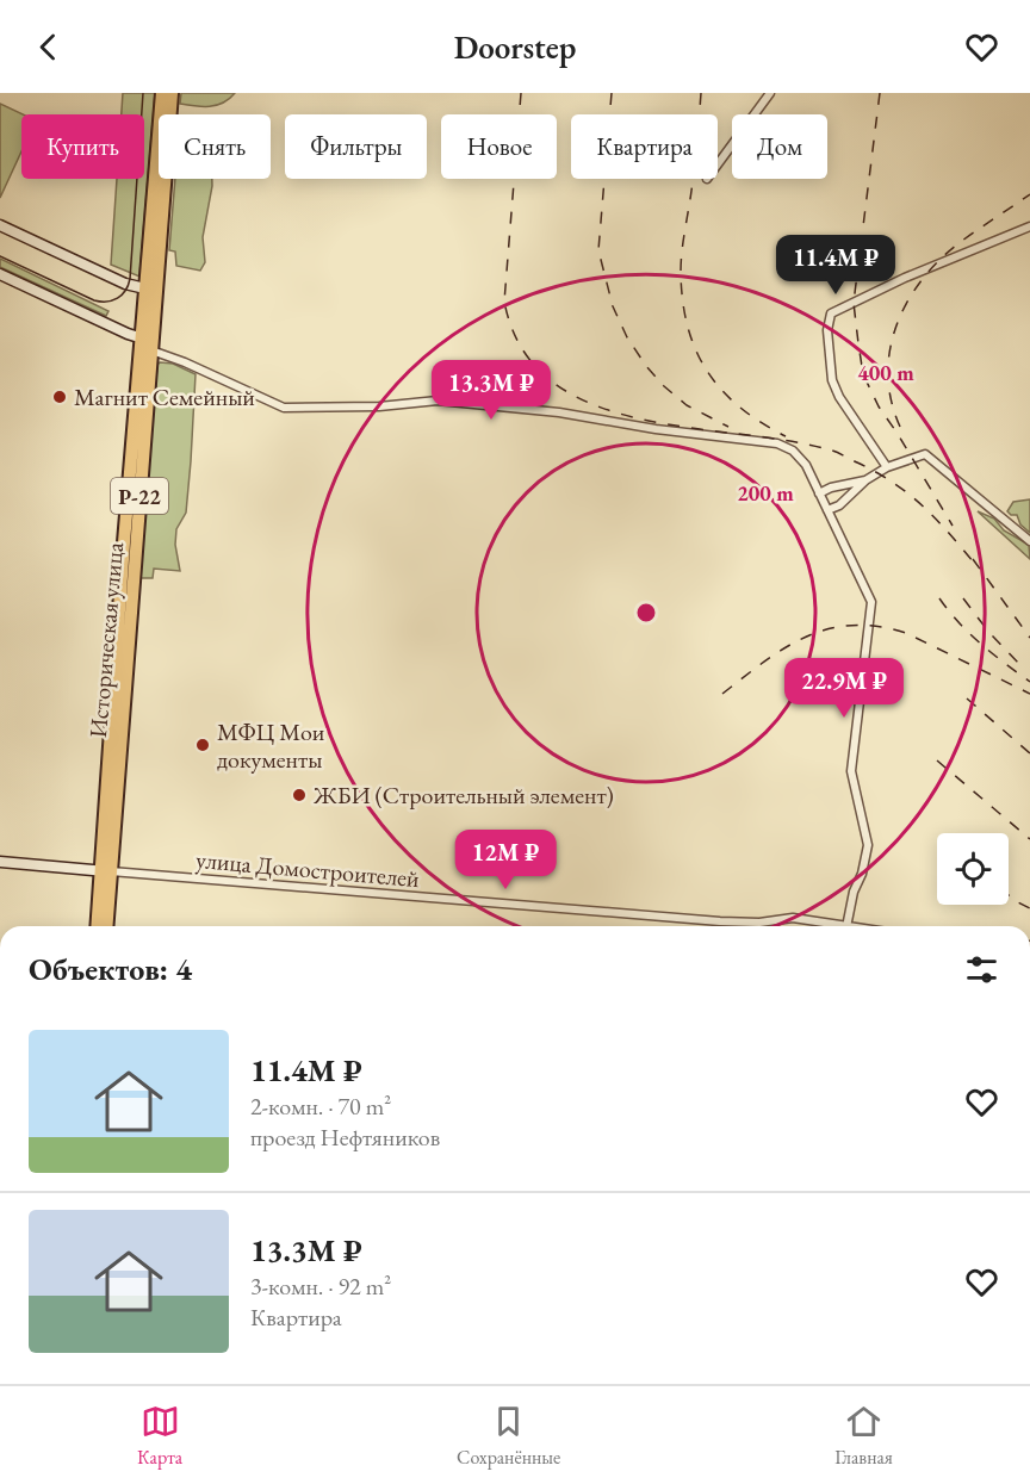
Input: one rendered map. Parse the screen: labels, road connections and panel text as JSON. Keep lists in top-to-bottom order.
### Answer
{
  "streets": {
    "highway": ["Р-22", "Историческая улица"],
    "street": ["улица Домостроителей"]
  },
  "crossings": [
    ["Историческая улица", "улица Домостроителей"]
  ],
  "places": ["Магнит Семейный", "МФЦ Мои документы", "ЖБИ (Строительный элемент)"],
  "page": {
    "header": "Doorstep",
    "chip": [
      "Купить",
      "Снять",
      "Фильтры",
      "Новое",
      "Квартира",
      "Дом"
    ],
    "price": [
      "11.4M ₽",
      "13.3M ₽",
      "22.9M ₽",
      "12M ₽"
    ],
    "heading": "Объектов: 4",
    "list": [
      {
        "name": "11.4M ₽",
        "note": "2-комн. · 70 m² · проезд Нефтяников"
      },
      {
        "name": "13.3M ₽",
        "note": "3-комн. · 92 m² · Квартира"
      }
    ],
    "tabs": ["Карта", "Сохранённые", "Главная"]
  },
  "rings": ["400 m", "200 m"]
}
